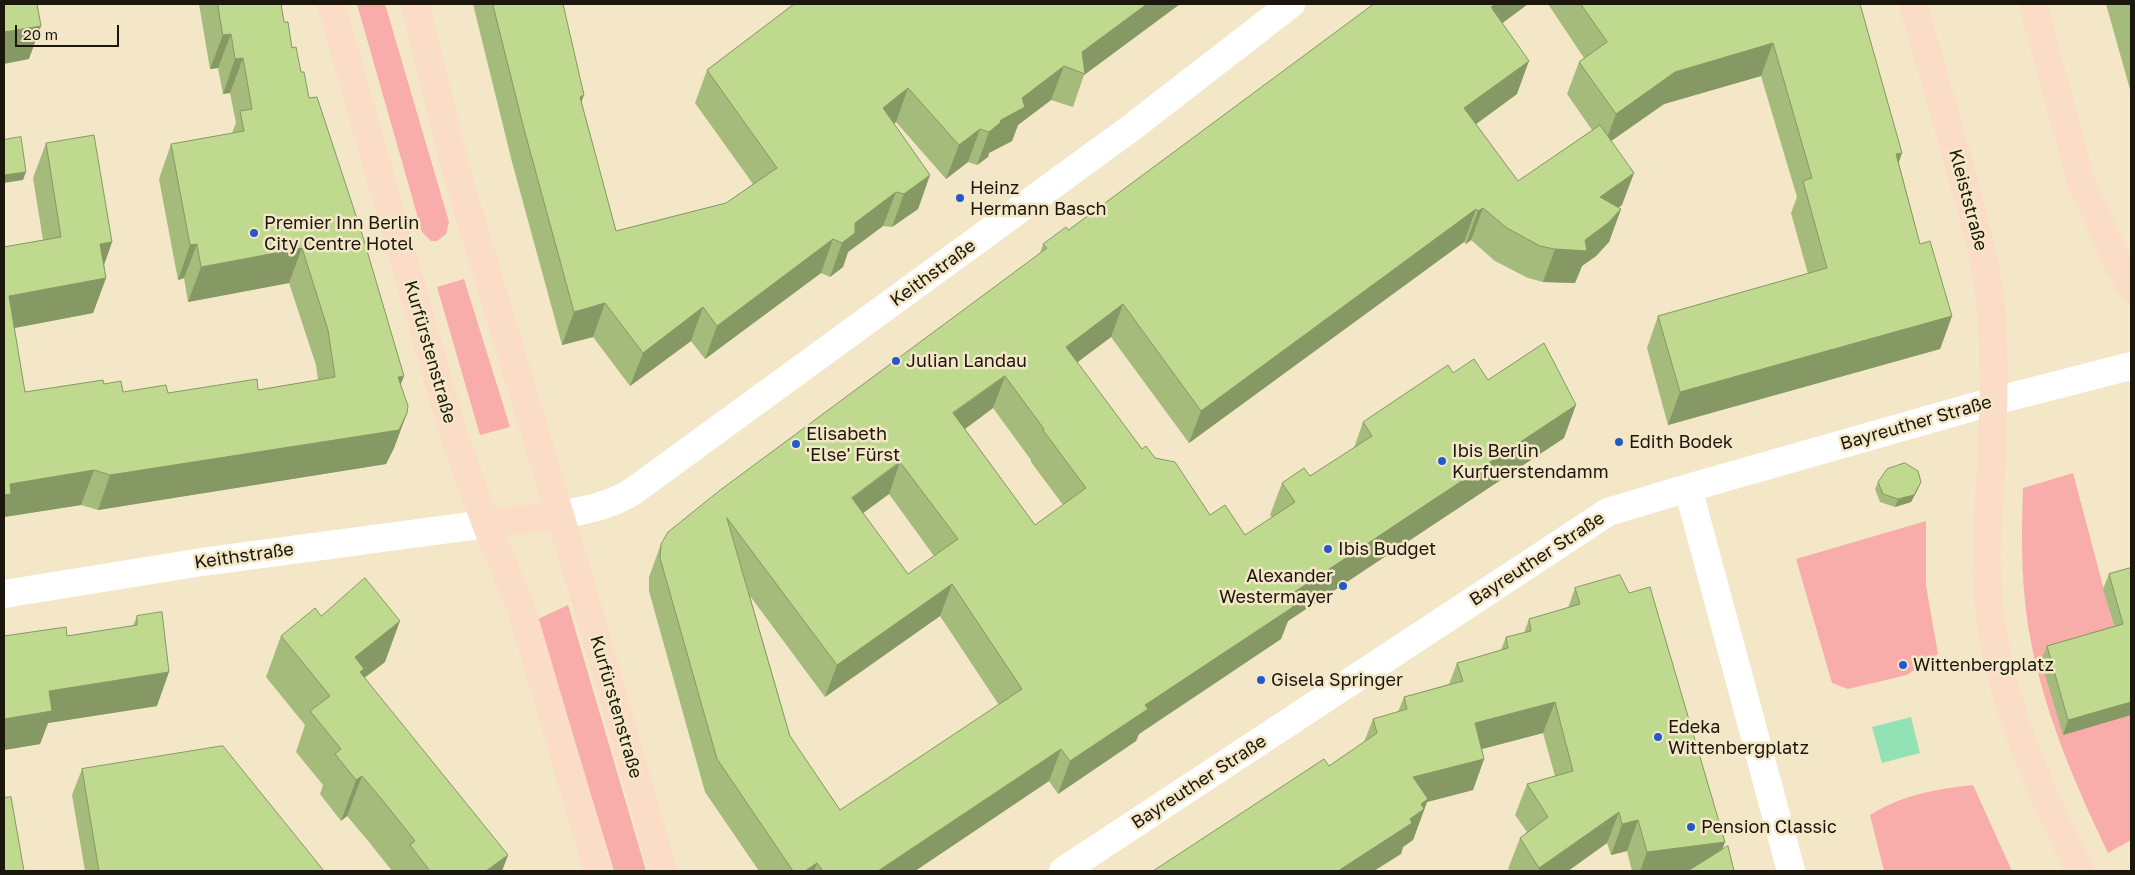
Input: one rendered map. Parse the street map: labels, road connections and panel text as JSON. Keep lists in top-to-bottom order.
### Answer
{
  "streets": {
    "main road": ["Kleiststraße", "Kurfürstenstraße"],
    "street": ["Keithstraße", "Bayreuther Straße"]
  },
  "crossings": [
    ["Kleiststraße", "Bayreuther Straße"],
    ["Keithstraße", "Kurfürstenstraße"]
  ],
  "places": [
    "Heinz Hermann Basch",
    "Premier Inn Berlin City Centre Hotel",
    "Julian Landau",
    "Edith Bodek",
    "Elisabeth 'Else' Fürst",
    "Ibis Berlin Kurfuerstendamm",
    "Ibis Budget",
    "Alexander Westermayer",
    "Wittenbergplatz",
    "Gisela Springer",
    "Edeka Wittenbergplatz",
    "Pension Classic"
  ],
  "scale_bar": "20 m"
}
